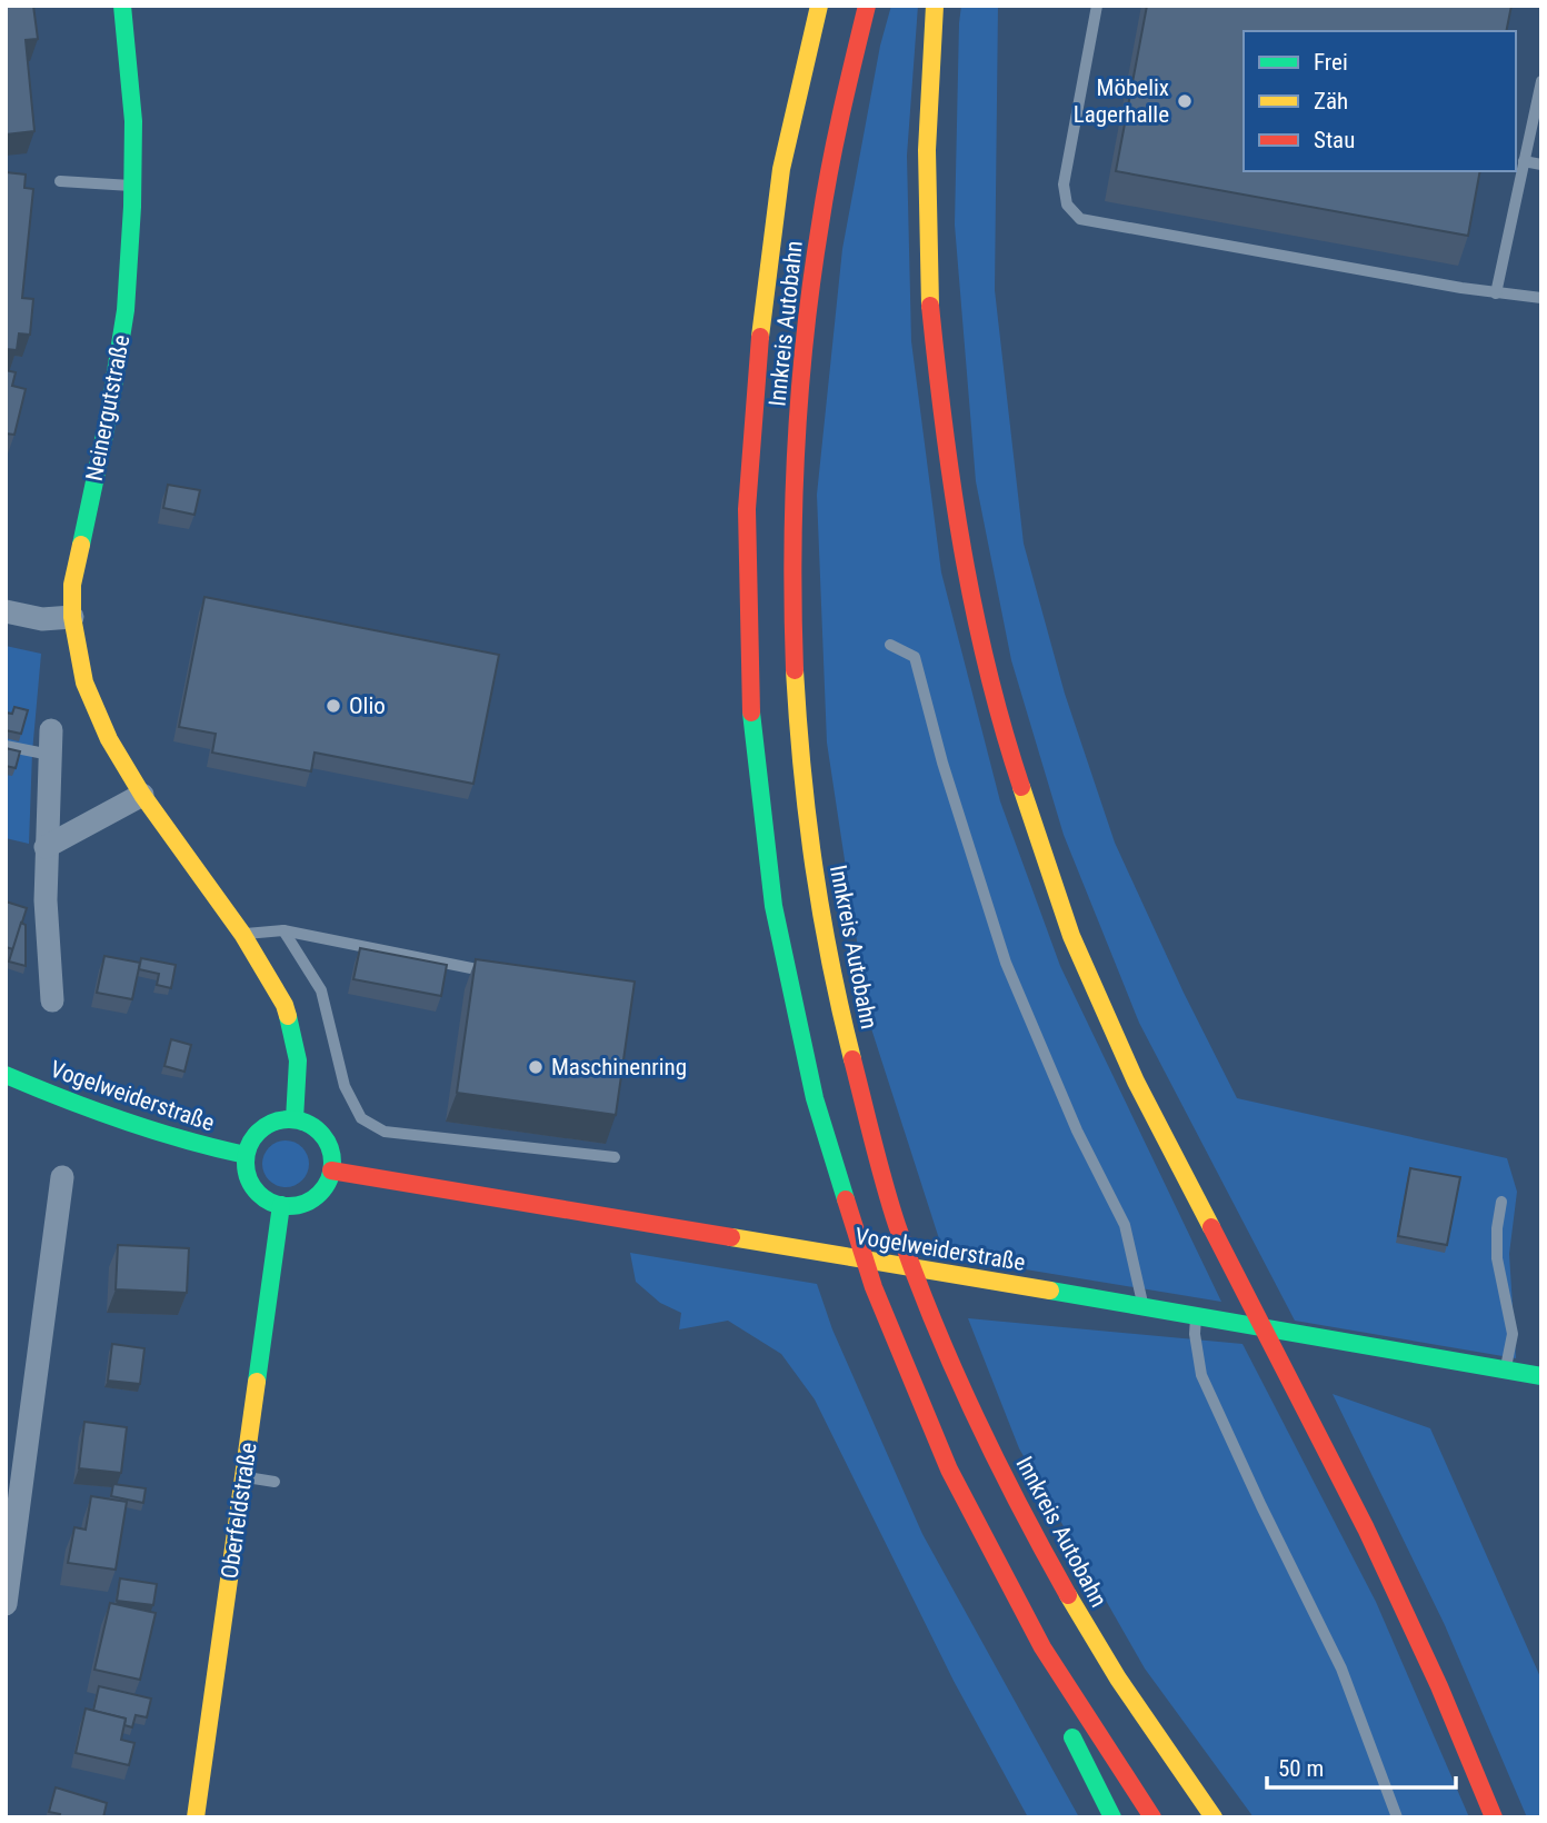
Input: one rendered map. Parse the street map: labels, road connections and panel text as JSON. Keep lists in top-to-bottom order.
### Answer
{
  "streets": {
    "main road": [
      "Innkreis Autobahn",
      "Neinergutstraße",
      "Vogelweiderstraße",
      "Oberfeldstraße"
    ]
  },
  "crossings": [
    ["Neinergutstraße", "Vogelweiderstraße"],
    ["Neinergutstraße", "Oberfeldstraße"],
    ["Vogelweiderstraße", "Oberfeldstraße"]
  ],
  "places": ["Möbelix Lagerhalle", "Olio", "Maschinenring"],
  "legend": ["Frei", "Zäh", "Stau"],
  "scale_bar": "50 m"
}
